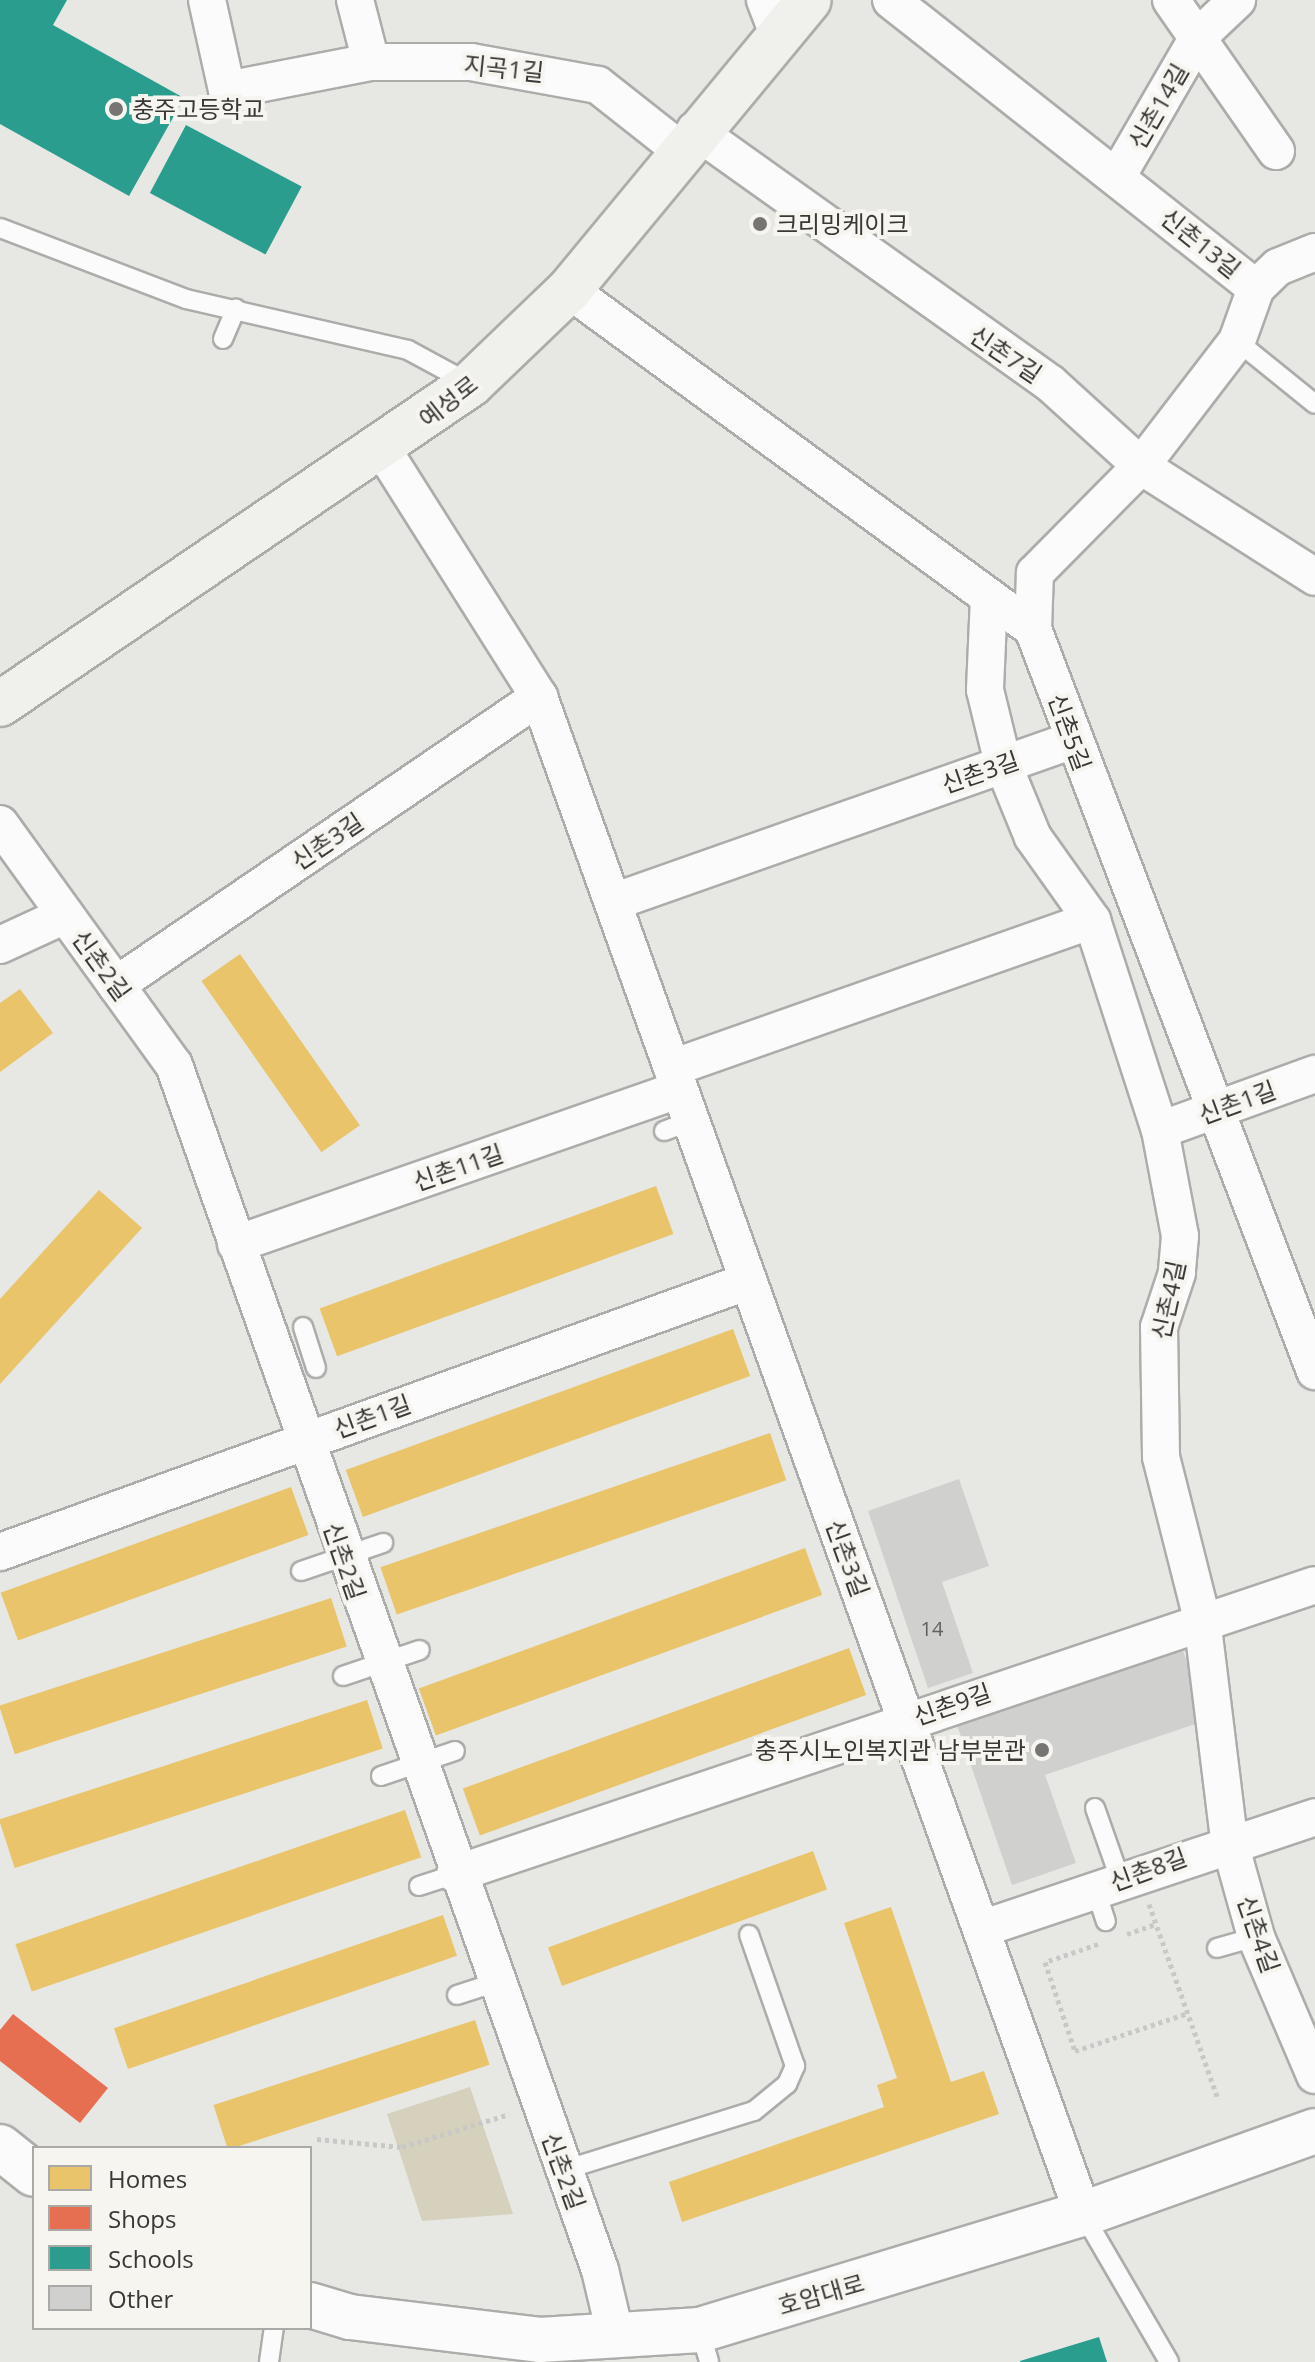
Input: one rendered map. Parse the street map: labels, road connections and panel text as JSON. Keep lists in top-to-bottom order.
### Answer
{
  "streets": {
    "main road": ["예성로"],
    "street": [
      "지곡1길",
      "신촌14길",
      "신촌13길",
      "신촌7길",
      "신촌5길",
      "신촌3길",
      "신촌2길",
      "신촌1길",
      "신촌11길",
      "신촌4길",
      "신촌9길",
      "신촌8길",
      "호암대로"
    ]
  },
  "crossings": [
    ["지곡1길", "신촌7길"],
    ["지곡1길", "예성로"],
    ["신촌14길", "신촌13길"],
    ["신촌13길", "신촌7길"],
    ["신촌13길", "신촌5길"],
    ["신촌7길", "예성로"],
    ["예성로", "신촌3길"],
    ["신촌5길", "신촌3길"],
    ["신촌5길", "신촌1길"],
    ["신촌3길", "신촌2길"],
    ["신촌3길", "신촌1길"],
    ["신촌3길", "신촌11길"],
    ["신촌3길", "신촌4길"],
    ["신촌3길", "신촌9길"],
    ["신촌3길", "신촌8길"],
    ["신촌3길", "호암대로"],
    ["신촌2길", "신촌1길"],
    ["신촌2길", "신촌11길"],
    ["신촌2길", "신촌9길"],
    ["신촌2길", "호암대로"],
    ["신촌1길", "신촌4길"],
    ["신촌11길", "신촌4길"],
    ["신촌4길", "신촌9길"],
    ["신촌4길", "신촌8길"]
  ],
  "places": ["충주고등학교", "크리밍케이크", "충주시노인복지관 남부분관"],
  "house_numbers": ["14"],
  "legend": [
    "Homes",
    "Shops",
    "Schools",
    "Other"
  ]
}
